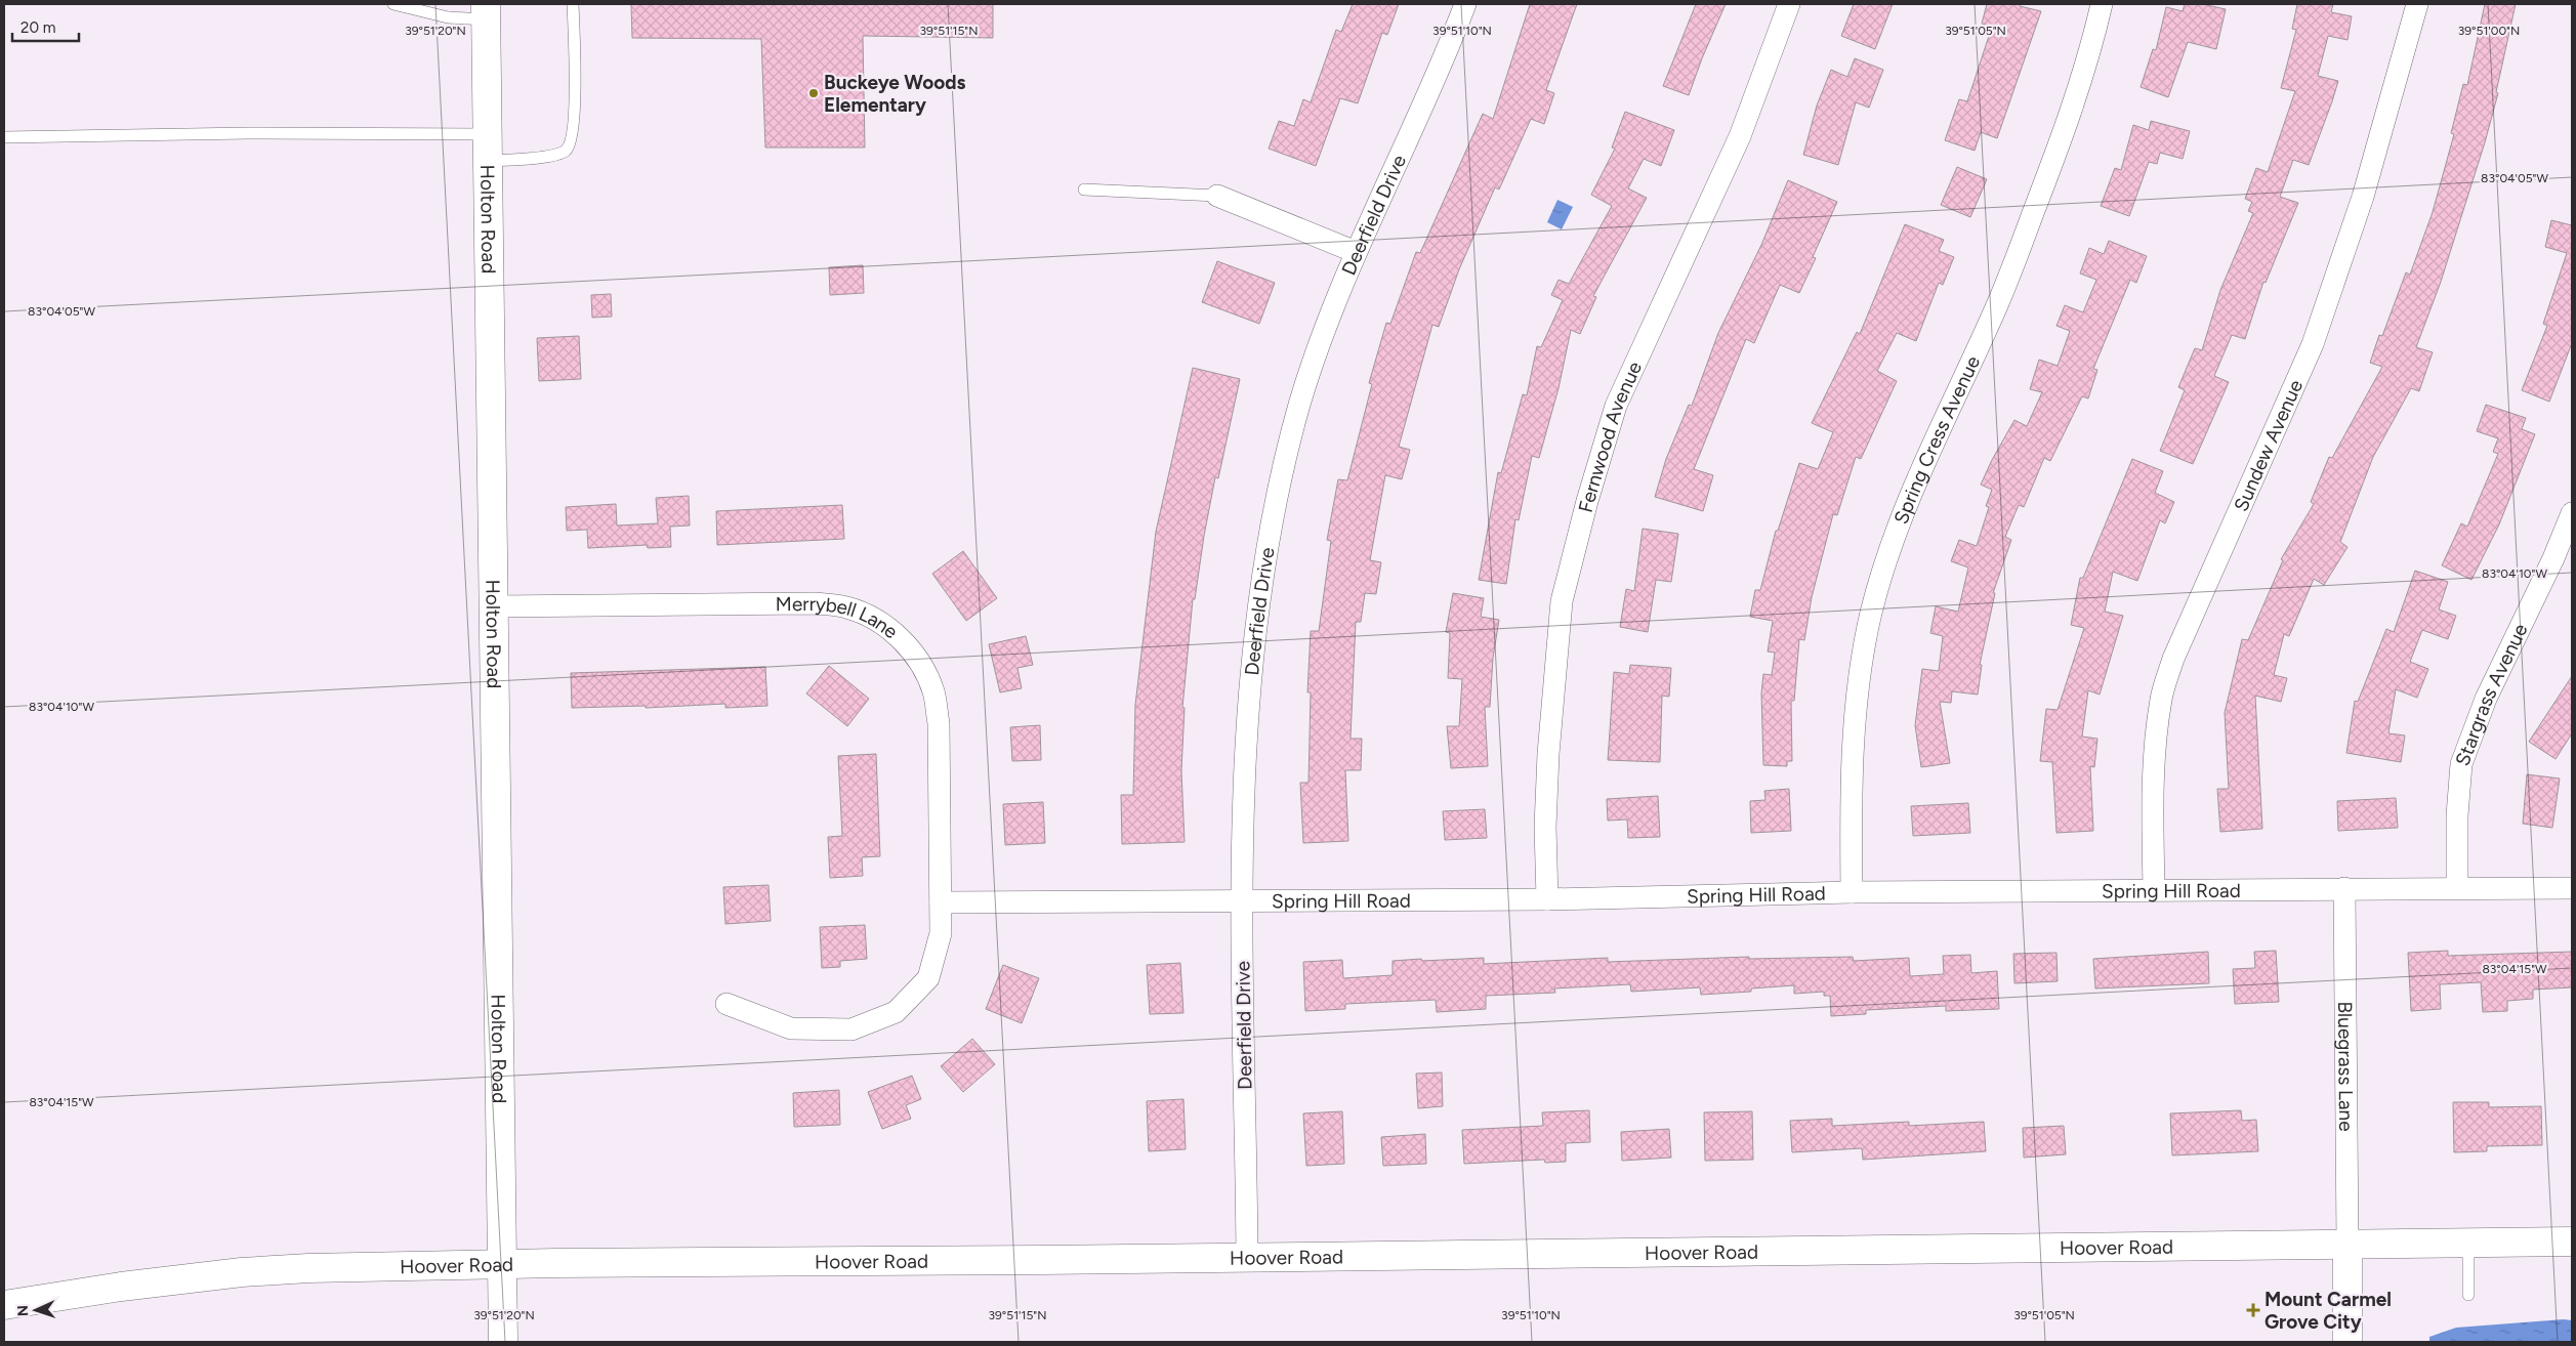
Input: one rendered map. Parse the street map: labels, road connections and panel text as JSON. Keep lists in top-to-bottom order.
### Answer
{
  "streets": {
    "main road": ["Holton Road", "Hoover Road"],
    "street": [
      "Deerfield Drive",
      "Fernwood Avenue",
      "Spring Cress Avenue",
      "Sundew Avenue",
      "Merrybell Lane",
      "Stargrass Avenue",
      "Spring Hill Road",
      "Bluegrass Lane"
    ]
  },
  "crossings": [
    ["Deerfield Drive", "Spring Hill Road"],
    ["Deerfield Drive", "Hoover Road"],
    ["Holton Road", "Merrybell Lane"],
    ["Holton Road", "Hoover Road"],
    ["Fernwood Avenue", "Spring Hill Road"],
    ["Spring Cress Avenue", "Spring Hill Road"],
    ["Sundew Avenue", "Spring Hill Road"],
    ["Merrybell Lane", "Spring Hill Road"],
    ["Stargrass Avenue", "Spring Hill Road"],
    ["Spring Hill Road", "Bluegrass Lane"],
    ["Bluegrass Lane", "Hoover Road"]
  ],
  "places": {
    "other": ["Buckeye Woods Elementary"],
    "health": ["Mount Carmel Grove City"]
  },
  "scale_bar": "20 m",
  "north": "left",
  "coordinates": [
    "39°51'20\"N",
    "39°51'15\"N",
    "39°51'10\"N",
    "39°51'05\"N",
    "39°51'00\"N",
    "83°04'05\"W",
    "83°04'10\"W",
    "83°04'15\"W"
  ]
}
